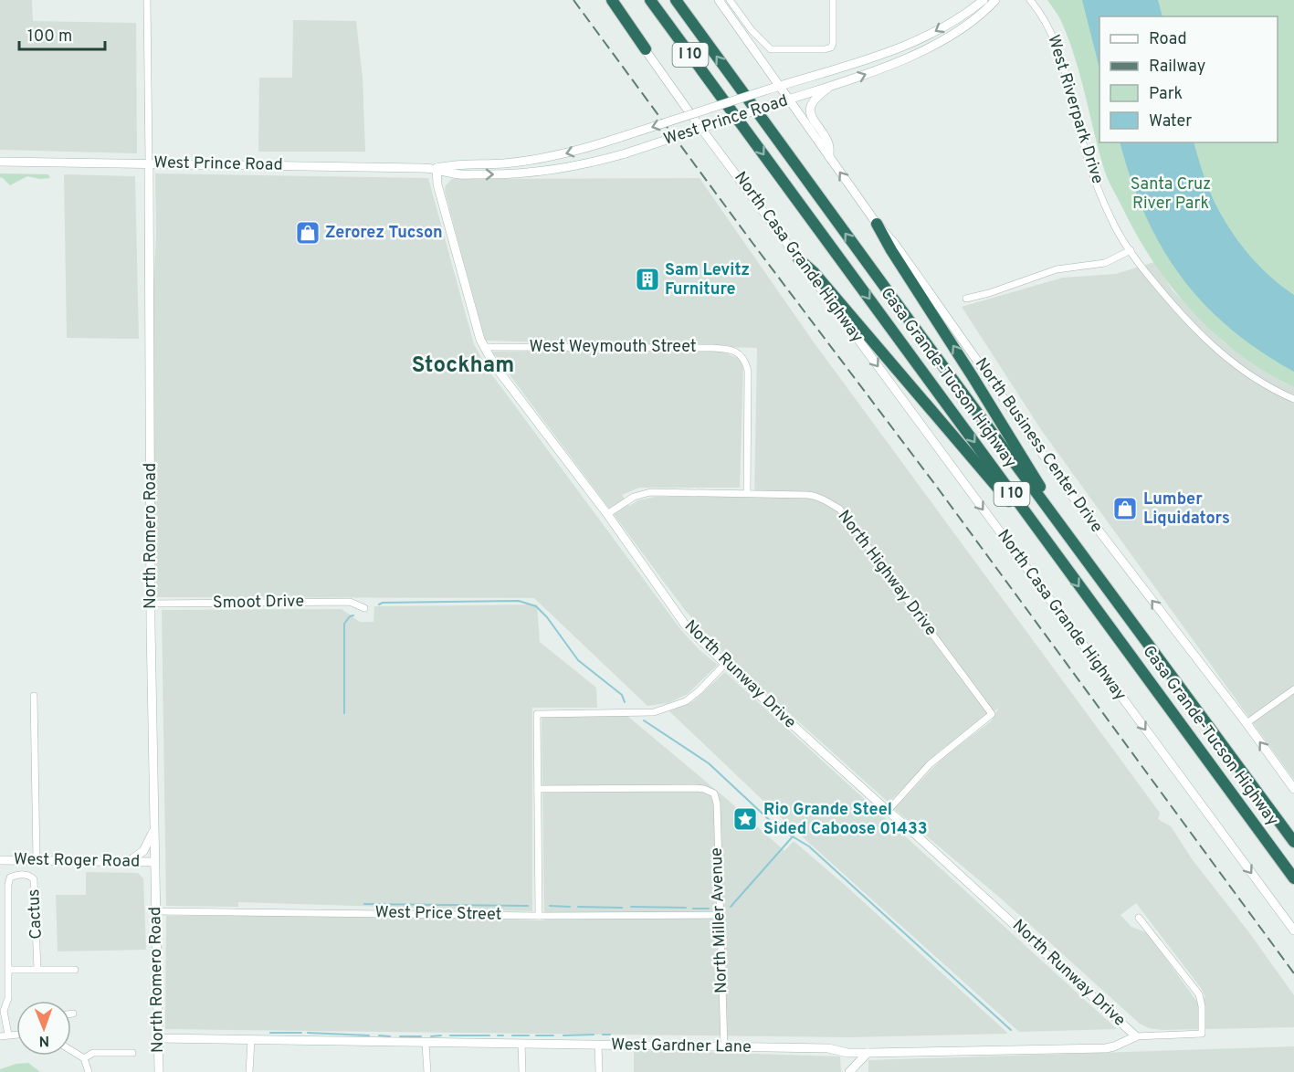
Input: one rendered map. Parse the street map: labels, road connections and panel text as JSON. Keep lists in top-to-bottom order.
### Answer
{
  "streets": {
    "highway": ["I 10", "Casa Grande-Tucson Highway"],
    "street": [
      "West Riverpark Drive",
      "West Prince Road",
      "North Casa Grande Highway",
      "West Weymouth Street",
      "North Business Center Drive",
      "North Romero Road",
      "North Highway Drive",
      "Smoot Drive",
      "North Runway Drive",
      "West Roger Road",
      "Cactus",
      "West Price Street",
      "North Miller Avenue",
      "West Gardner Lane"
    ]
  },
  "crossings": [
    ["West Prince Road", "North Casa Grande Highway"],
    ["West Prince Road", "North Business Center Drive"],
    ["West Prince Road", "North Romero Road"],
    ["West Prince Road", "North Runway Drive"],
    ["West Weymouth Street", "North Highway Drive"],
    ["West Weymouth Street", "North Runway Drive"],
    ["North Romero Road", "Smoot Drive"],
    ["North Romero Road", "West Roger Road"],
    ["North Romero Road", "West Price Street"],
    ["North Romero Road", "West Gardner Lane"],
    ["North Highway Drive", "North Runway Drive"],
    ["North Runway Drive", "West Gardner Lane"],
    ["West Price Street", "North Miller Avenue"],
    ["North Miller Avenue", "West Gardner Lane"]
  ],
  "one_way": ["North Casa Grande Highway", "North Business Center Drive"],
  "districts": ["Stockham"],
  "parks": ["Santa Cruz River Park"],
  "places": {
    "shop": ["Zerorez Tucson", "Lumber Liquidators"],
    "building": ["Sam Levitz Furniture"],
    "place": ["Rio Grande Steel Sided Caboose 01433"]
  },
  "legend": [
    "Road",
    "Railway",
    "Park",
    "Water"
  ],
  "scale_bar": "100 m",
  "north": "bottom"
}
